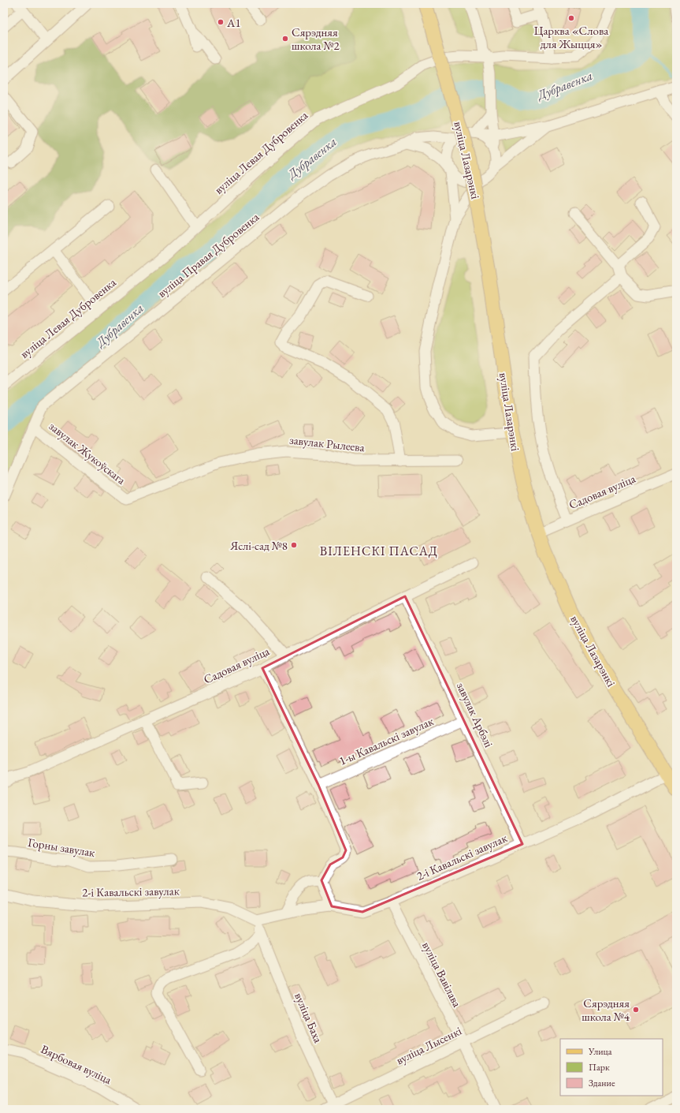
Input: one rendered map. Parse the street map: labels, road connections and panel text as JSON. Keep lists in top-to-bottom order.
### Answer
{
  "streets": {
    "main road": ["вуліца Лазарэнкі"],
    "street": [
      "вуліца Левая Дубровенка",
      "вуліца Правая Дубровенка",
      "завулак Рылеева",
      "завулак Жукоўскага",
      "Садовая вуліца",
      "завулак Арбэлі",
      "1-ы Кавальскі завулак",
      "Горны завулак",
      "2-і Кавальскі завулак",
      "вуліца Вавілава",
      "вуліца Баха",
      "вуліца Лысенкі",
      "Вярбовая вуліца"
    ]
  },
  "crossings": [
    ["вуліца Лазарэнкі", "Садовая вуліца"],
    ["вуліца Лазарэнкі", "2-і Кавальскі завулак"],
    ["вуліца Правая Дубровенка", "завулак Жукоўскага"],
    ["завулак Рылеева", "завулак Жукоўскага"],
    ["Садовая вуліца", "завулак Арбэлі"],
    ["завулак Арбэлі", "1-ы Кавальскі завулак"],
    ["завулак Арбэлі", "2-і Кавальскі завулак"],
    ["2-і Кавальскі завулак", "вуліца Вавілава"],
    ["вуліца Вавілава", "вуліца Лысенкі"],
    ["вуліца Баха", "вуліца Лысенкі"]
  ],
  "districts": ["ВІЛЕНСКІ ПАСАД"],
  "water": ["Дубравенка"],
  "places": [
    "Царква «Слова для Жыцця»",
    "A1",
    "Сярэдняя школа №2",
    "Яслі-сад №8",
    "Сярэдняя школа №4"
  ],
  "legend": ["Улица", "Парк", "Здание"]
}
